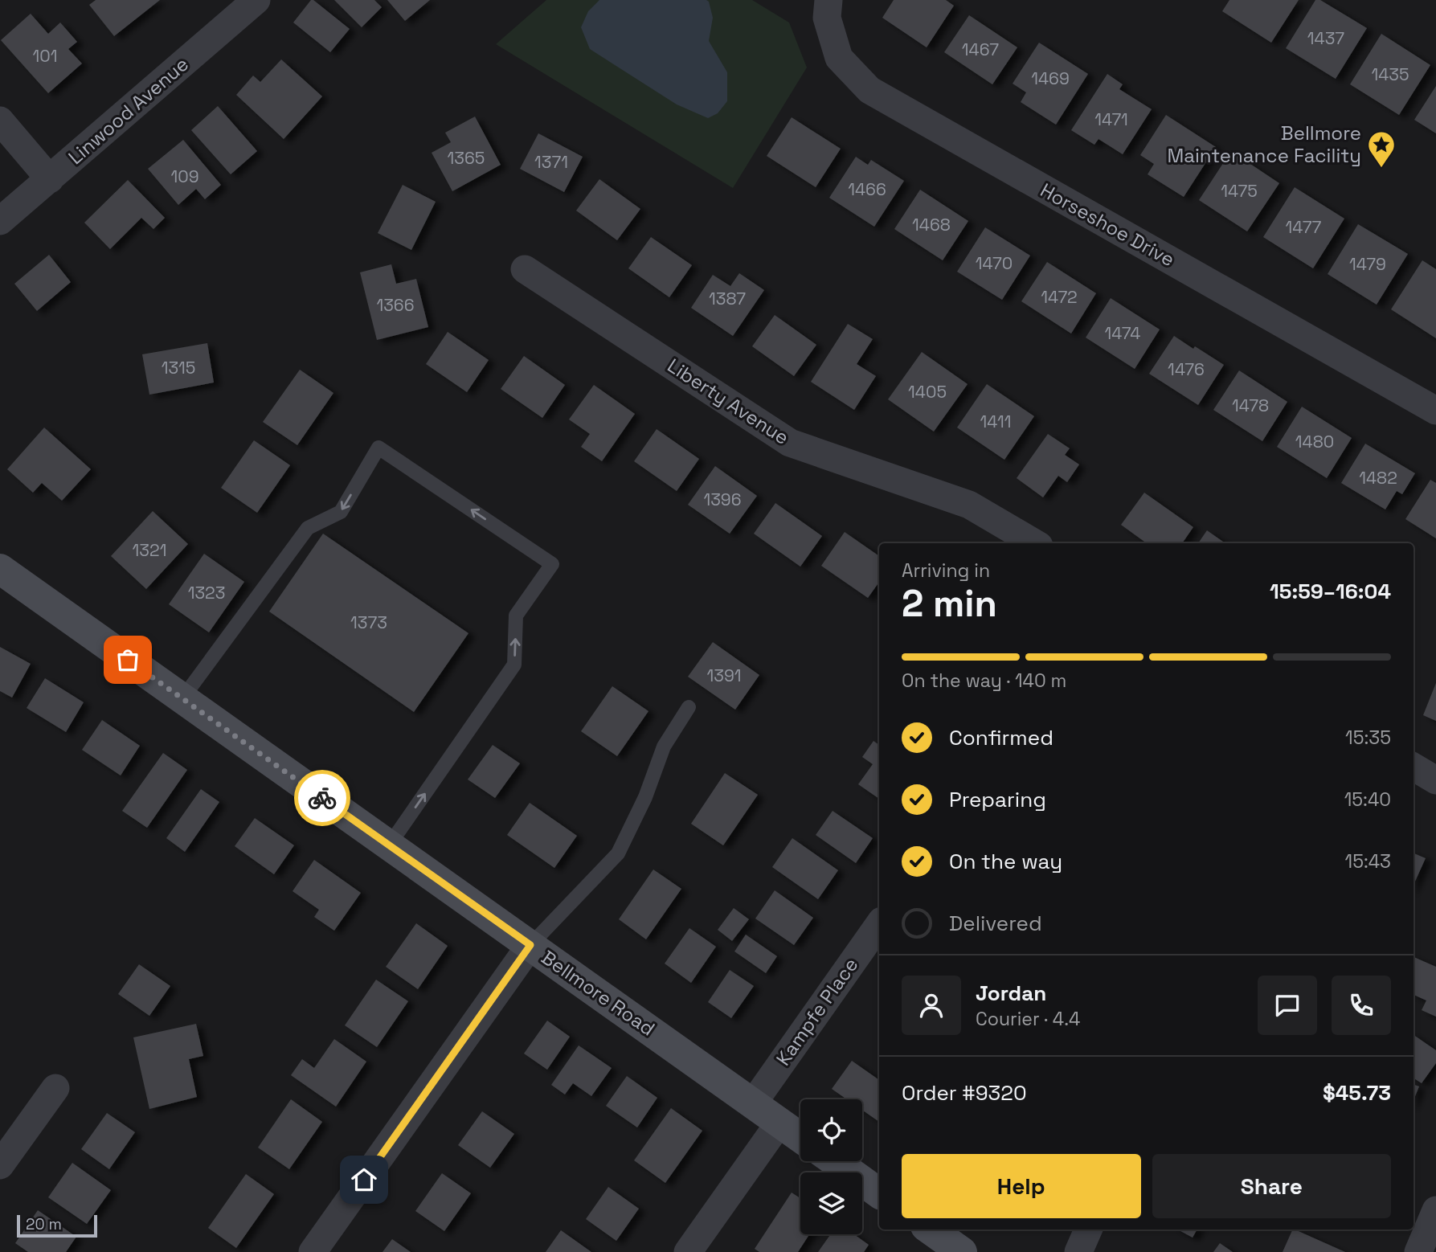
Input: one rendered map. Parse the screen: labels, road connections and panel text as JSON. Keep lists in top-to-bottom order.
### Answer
{
  "streets": {
    "main road": ["Bellmore Road"],
    "street": [
      "Linwood Avenue",
      "Horseshoe Drive",
      "Liberty Avenue",
      "Kampfe Place"
    ]
  },
  "crossings": [
    ["Bellmore Road", "Kampfe Place"]
  ],
  "places": {
    "place": ["Bellmore Maintenance Facility"]
  },
  "house_numbers": [
    "1437",
    "1467",
    "101",
    "1435",
    "1469",
    "1471",
    "1365",
    "1371",
    "109",
    "1466",
    "1475",
    "1468",
    "1477",
    "1470",
    "1479",
    "1472",
    "1387",
    "1366",
    "1474",
    "1315",
    "1476",
    "1405",
    "1478",
    "1411",
    "1480",
    "1482",
    "1396",
    "1321",
    "1323",
    "1373",
    "1391"
  ],
  "scale_bar": "20 m",
  "page": {
    "heading": ["2 min", "Arriving in", "15:59–16:04"],
    "panel": [
      "Jordan",
      "Courier · 4.4",
      "Order #9320",
      "$45.73"
    ],
    "bar": "On the way · 140 m",
    "list": [
      ["Confirmed", "15:35"],
      ["Preparing", "15:40"],
      ["On the way", "15:43"],
      "Delivered"
    ],
    "buttons": ["Help", "Share"],
    "scale": "20 m"
  }
}
